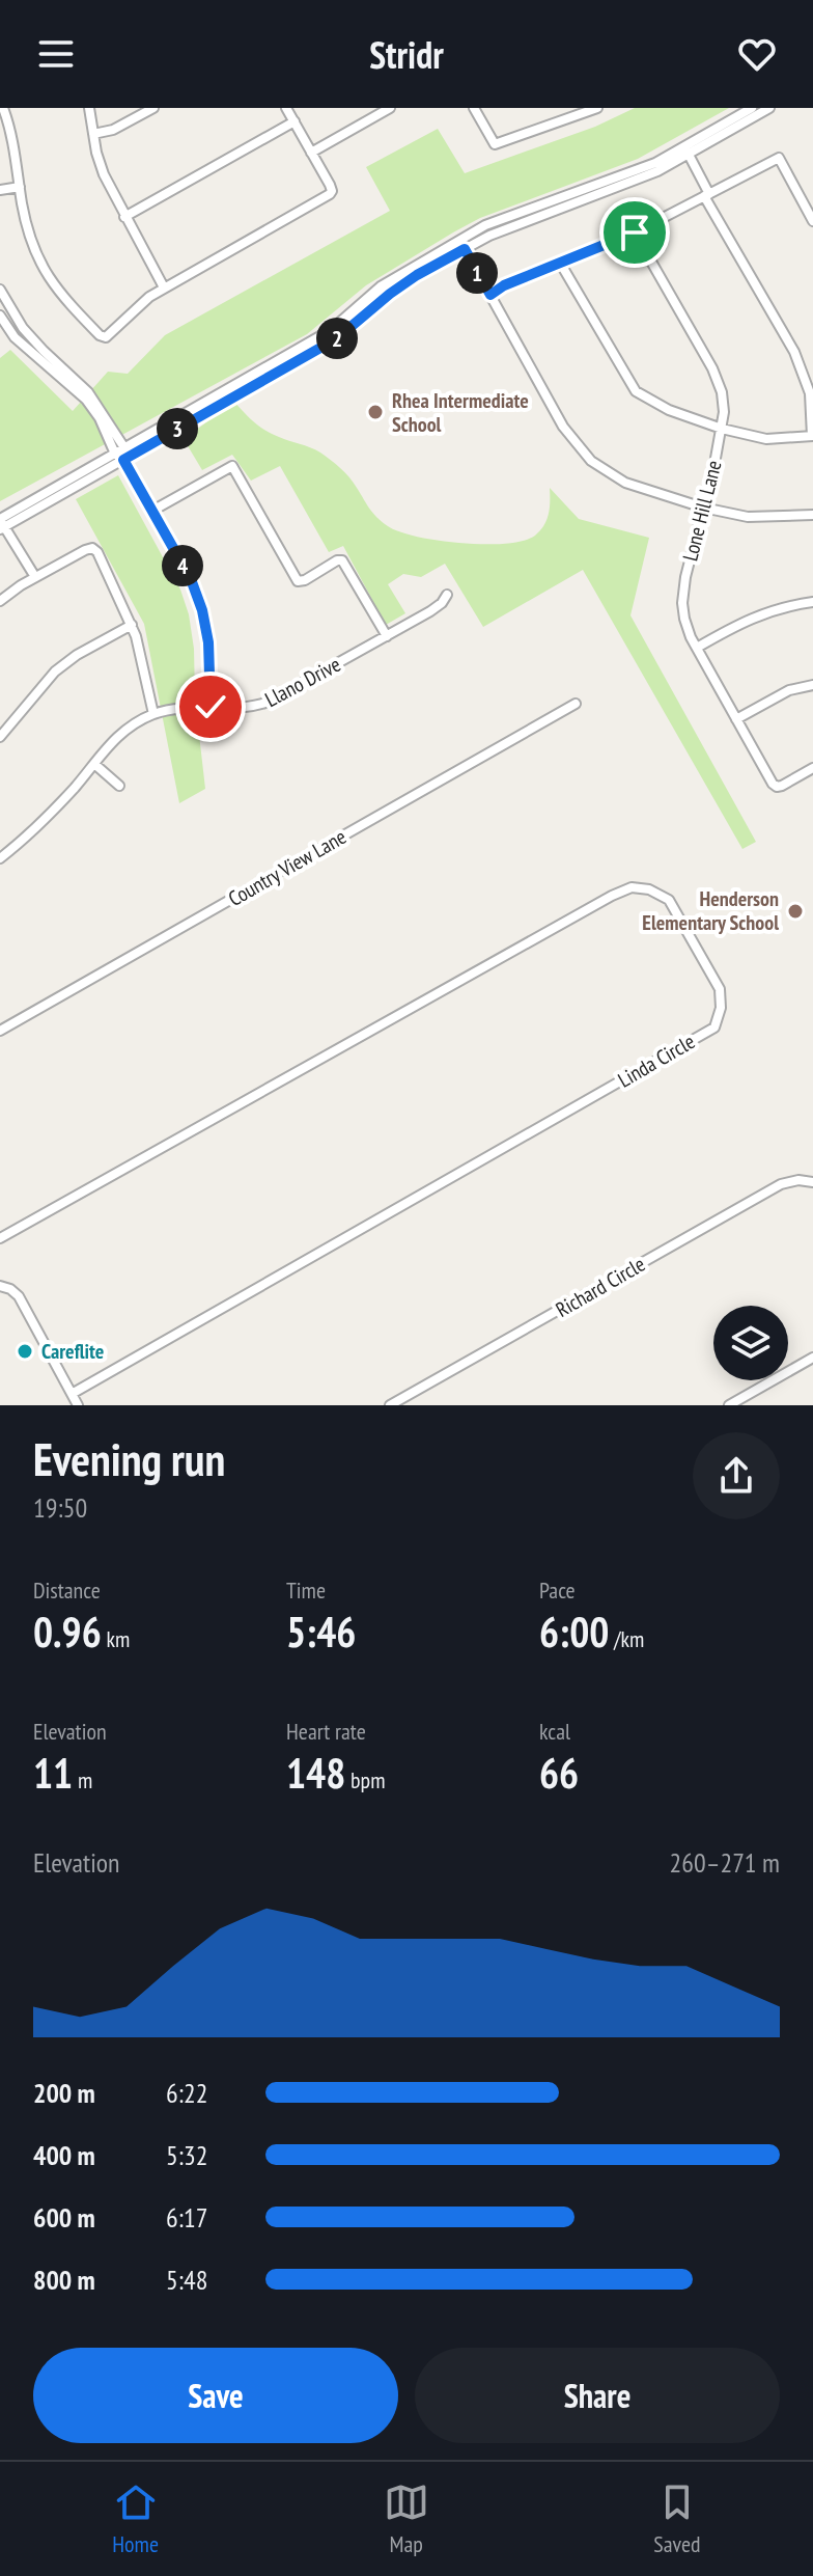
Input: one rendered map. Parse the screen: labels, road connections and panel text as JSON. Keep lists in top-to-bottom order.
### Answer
{
  "streets": {
    "street": [
      "Lone Hill Lane",
      "Llano Drive",
      "Country View Lane",
      "Linda Circle",
      "Richard Circle"
    ]
  },
  "places": ["Rhea Intermediate School", "Henderson Elementary School", "Careflite"],
  "page": {
    "header": "Stridr",
    "pins": [
      "1",
      "2",
      "3",
      "4"
    ],
    "heading": ["Evening run", "19:50"],
    "stats": [
      ["Distance", "0.96 km"],
      ["Time", "5:46"],
      ["Pace", "6:00 /km"],
      ["Elevation", "11 m"],
      ["Heart rate", "148 bpm"],
      ["kcal", "66"]
    ],
    "chart": ["Elevation", "260–271 m"],
    "list": [
      {
        "name": "200 m",
        "note": "6:22"
      },
      {
        "name": "400 m",
        "note": "5:32"
      },
      {
        "name": "600 m",
        "note": "6:17"
      },
      {
        "name": "800 m",
        "note": "5:48"
      }
    ],
    "buttons": ["Save", "Share"],
    "tabs": ["Home", "Map", "Saved"]
  }
}
